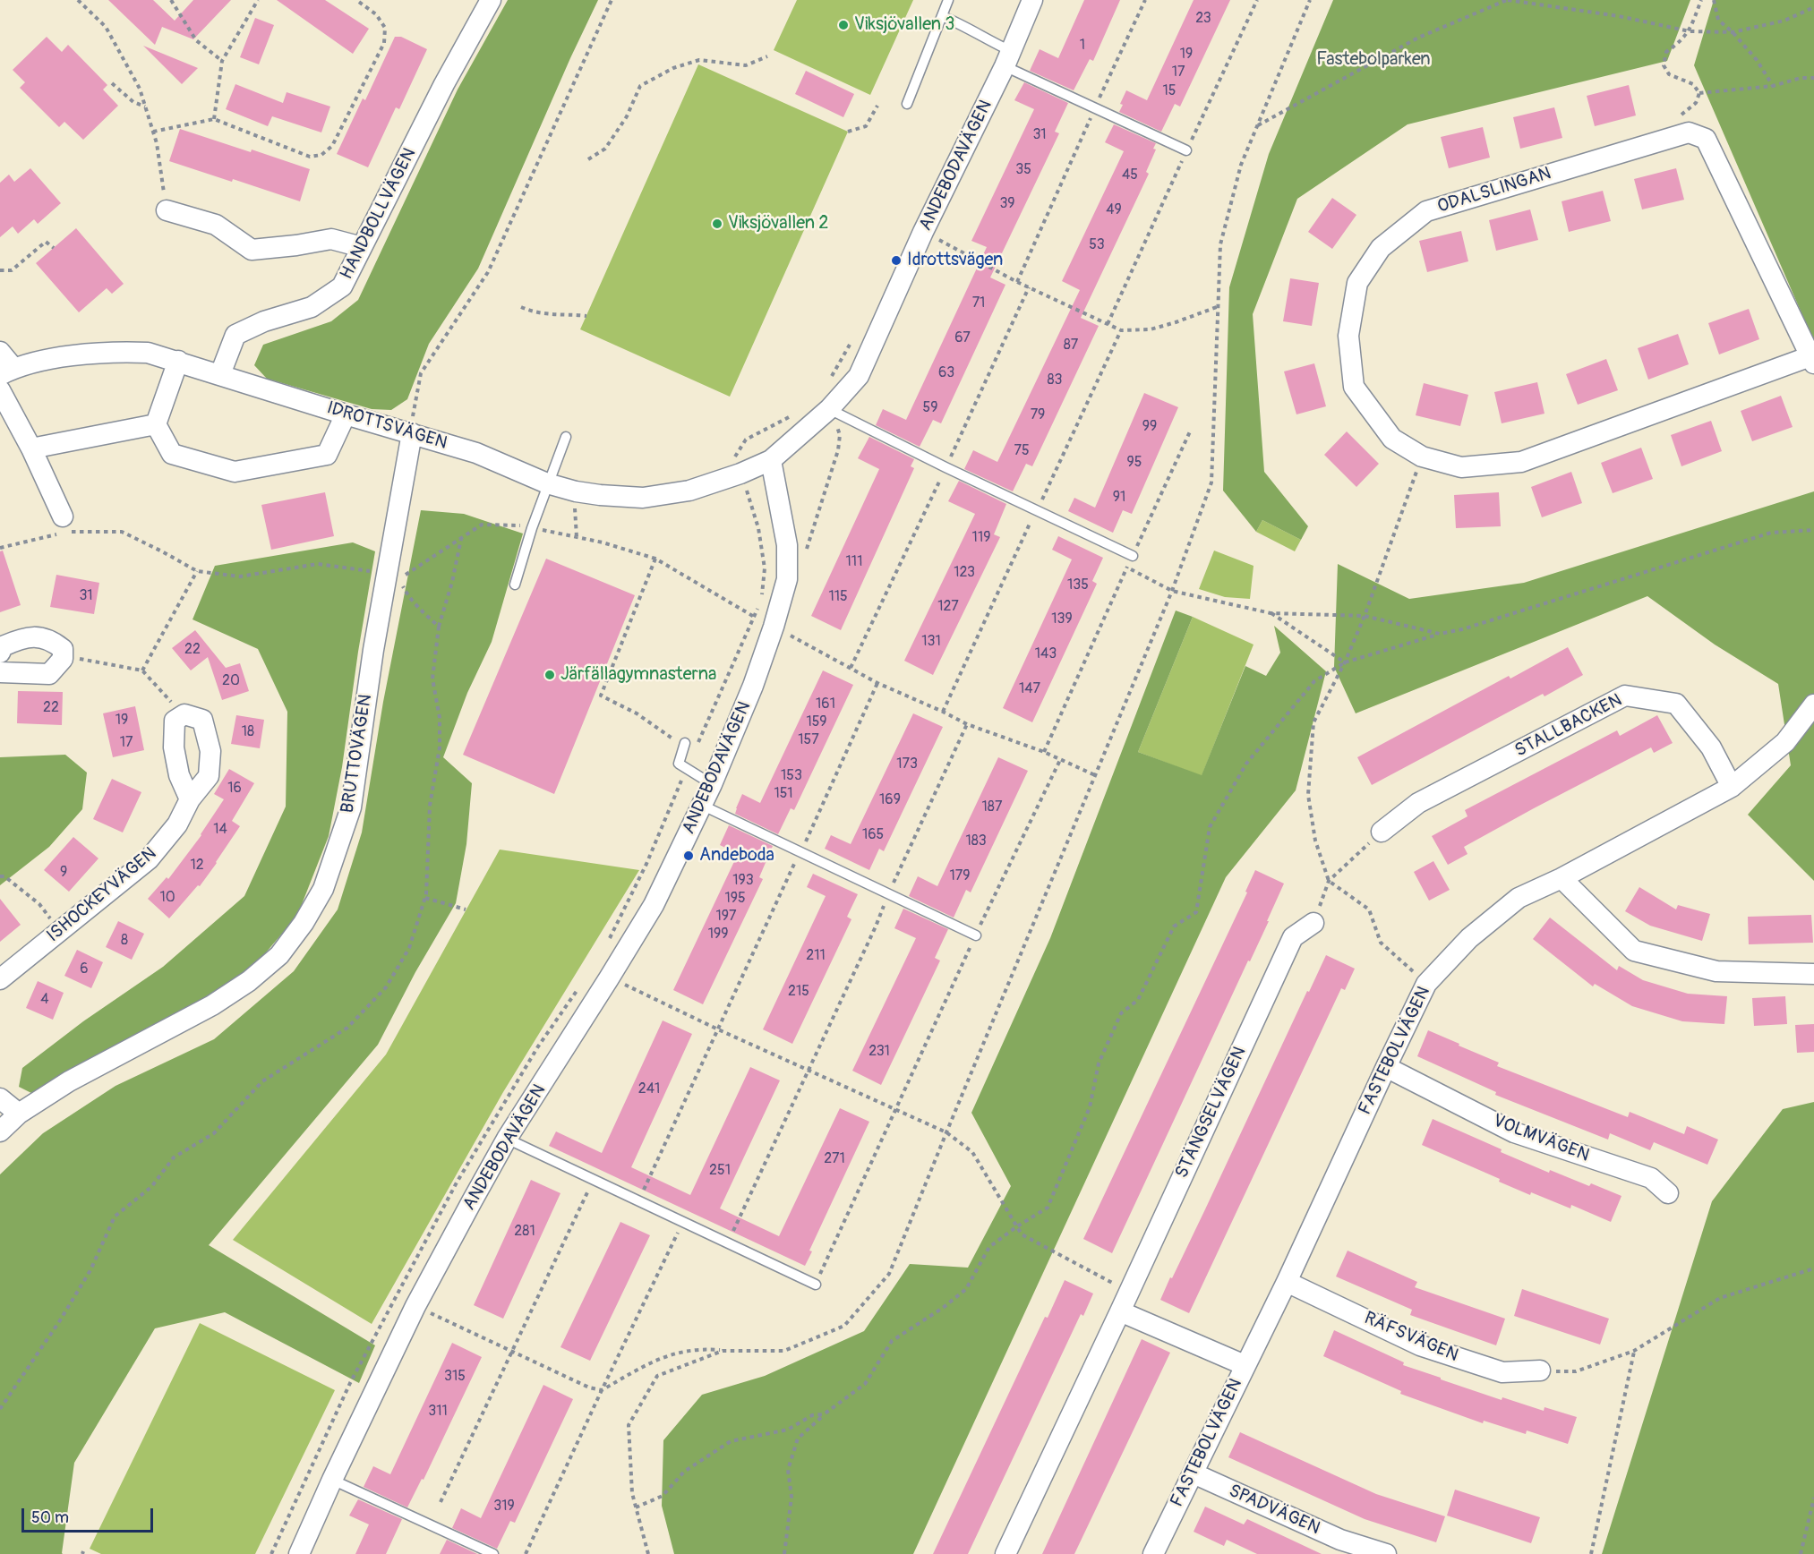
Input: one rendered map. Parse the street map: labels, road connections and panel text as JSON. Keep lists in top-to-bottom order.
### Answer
{
  "streets": {
    "street": [
      "ANDEBODAVÄGEN",
      "ODALSLINGAN",
      "HANDBOLLVÄGEN",
      "IDROTTSVÄGEN",
      "STALLBACKEN",
      "BRUTTOVÄGEN",
      "ISHOCKEYVÄGEN",
      "FASTEBOLVÄGEN",
      "STÄNGSELVÄGEN",
      "VOLMVÄGEN",
      "RÄFSVÄGEN",
      "SPADVÄGEN"
    ]
  },
  "crossings": [
    ["ANDEBODAVÄGEN", "IDROTTSVÄGEN"],
    ["HANDBOLLVÄGEN", "IDROTTSVÄGEN"],
    ["IDROTTSVÄGEN", "BRUTTOVÄGEN"],
    ["STALLBACKEN", "FASTEBOLVÄGEN"],
    ["FASTEBOLVÄGEN", "VOLMVÄGEN"],
    ["FASTEBOLVÄGEN", "RÄFSVÄGEN"],
    ["FASTEBOLVÄGEN", "SPADVÄGEN"]
  ],
  "parks": ["Fastebolparken"],
  "places": [
    "Viksjövallen 3",
    "Viksjövallen 2",
    "Idrottsvägen",
    "Järfällagymnasterna",
    "Andeboda"
  ],
  "house_numbers": [
    "23",
    "1",
    "19",
    "17",
    "15",
    "31",
    "35",
    "45",
    "39",
    "49",
    "53",
    "71",
    "67",
    "87",
    "63",
    "83",
    "59",
    "79",
    "99",
    "75",
    "95",
    "91",
    "119",
    "111",
    "123",
    "135",
    "31",
    "115",
    "127",
    "139",
    "131",
    "22",
    "143",
    "20",
    "147",
    "161",
    "22",
    "19",
    "159",
    "18",
    "157",
    "17",
    "173",
    "153",
    "16",
    "151",
    "169",
    "187",
    "14",
    "165",
    "183",
    "12",
    "9",
    "179",
    "193",
    "10",
    "195",
    "197",
    "199",
    "8",
    "211",
    "6",
    "215",
    "4",
    "231",
    "241",
    "271",
    "251",
    "281",
    "315",
    "311",
    "319"
  ],
  "scale_bar": "50 m"
}
